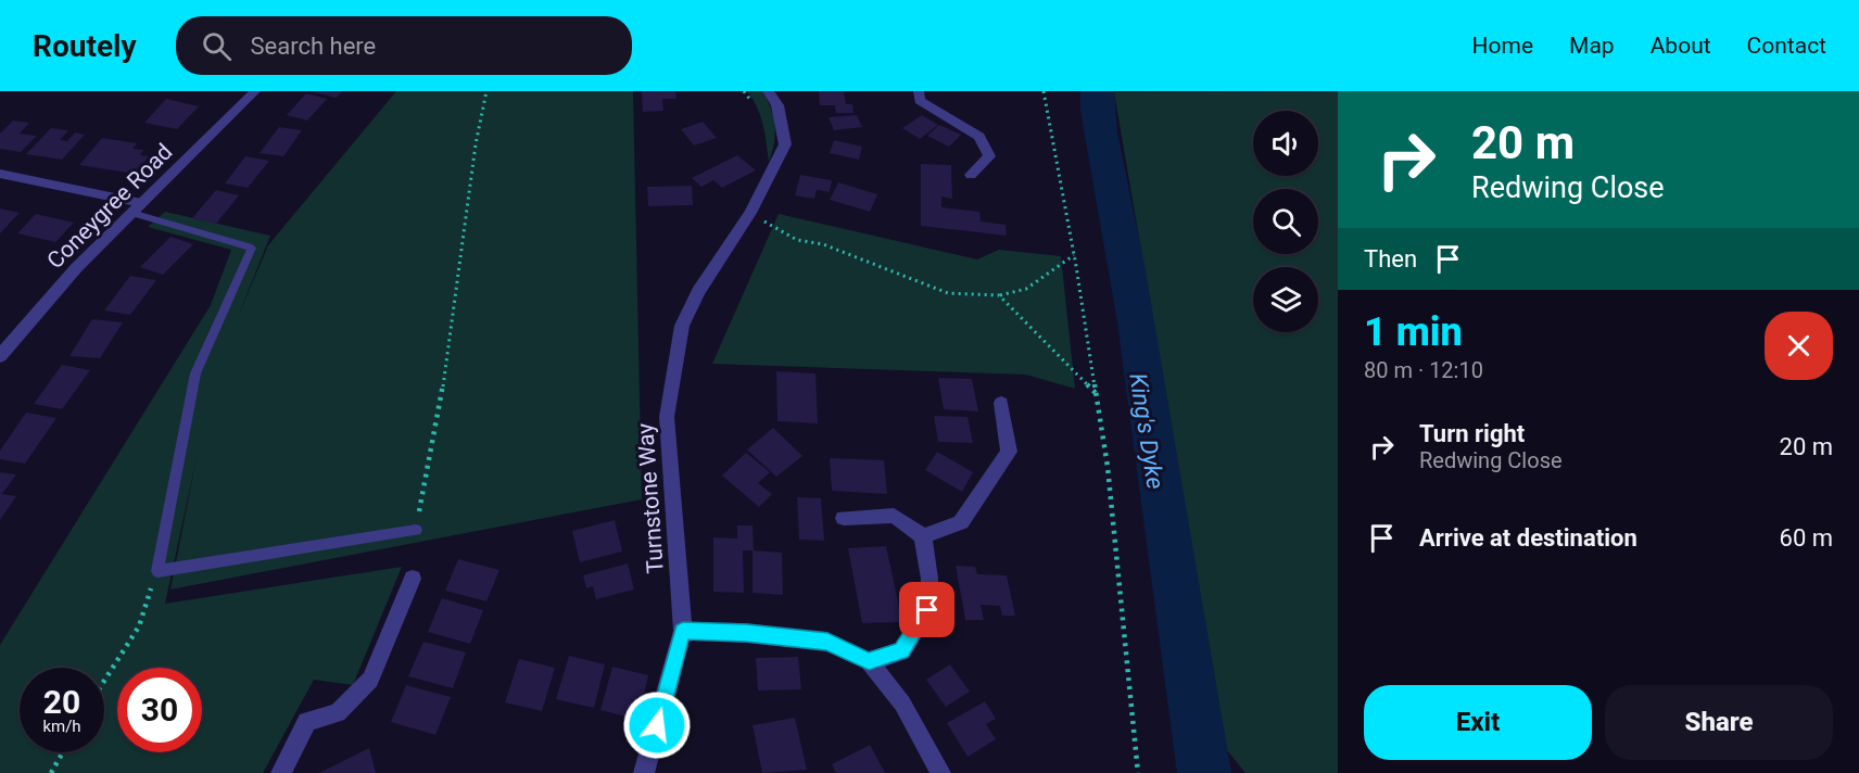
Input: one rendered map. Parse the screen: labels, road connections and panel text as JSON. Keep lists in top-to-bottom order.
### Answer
{
  "streets": {
    "street": ["Coneygree Road", "Turnstone Way"]
  },
  "water": ["King's Dyke"],
  "page": {
    "header": "Routely",
    "search": "Search here",
    "nav": [
      "Home",
      "Map",
      "About",
      "Contact"
    ],
    "turn": ["20 m", "Redwing Close"],
    "then": "Then",
    "heading": ["1 min", "80 m · 12:10"],
    "list": [
      {
        "name": "Turn right",
        "note": "Redwing Close",
        "value": "20 m"
      },
      {
        "name": "Arrive at destination",
        "value": "60 m"
      }
    ],
    "speed": "20 km/h",
    "limit": "30",
    "buttons": ["Exit", "Share"]
  }
}
